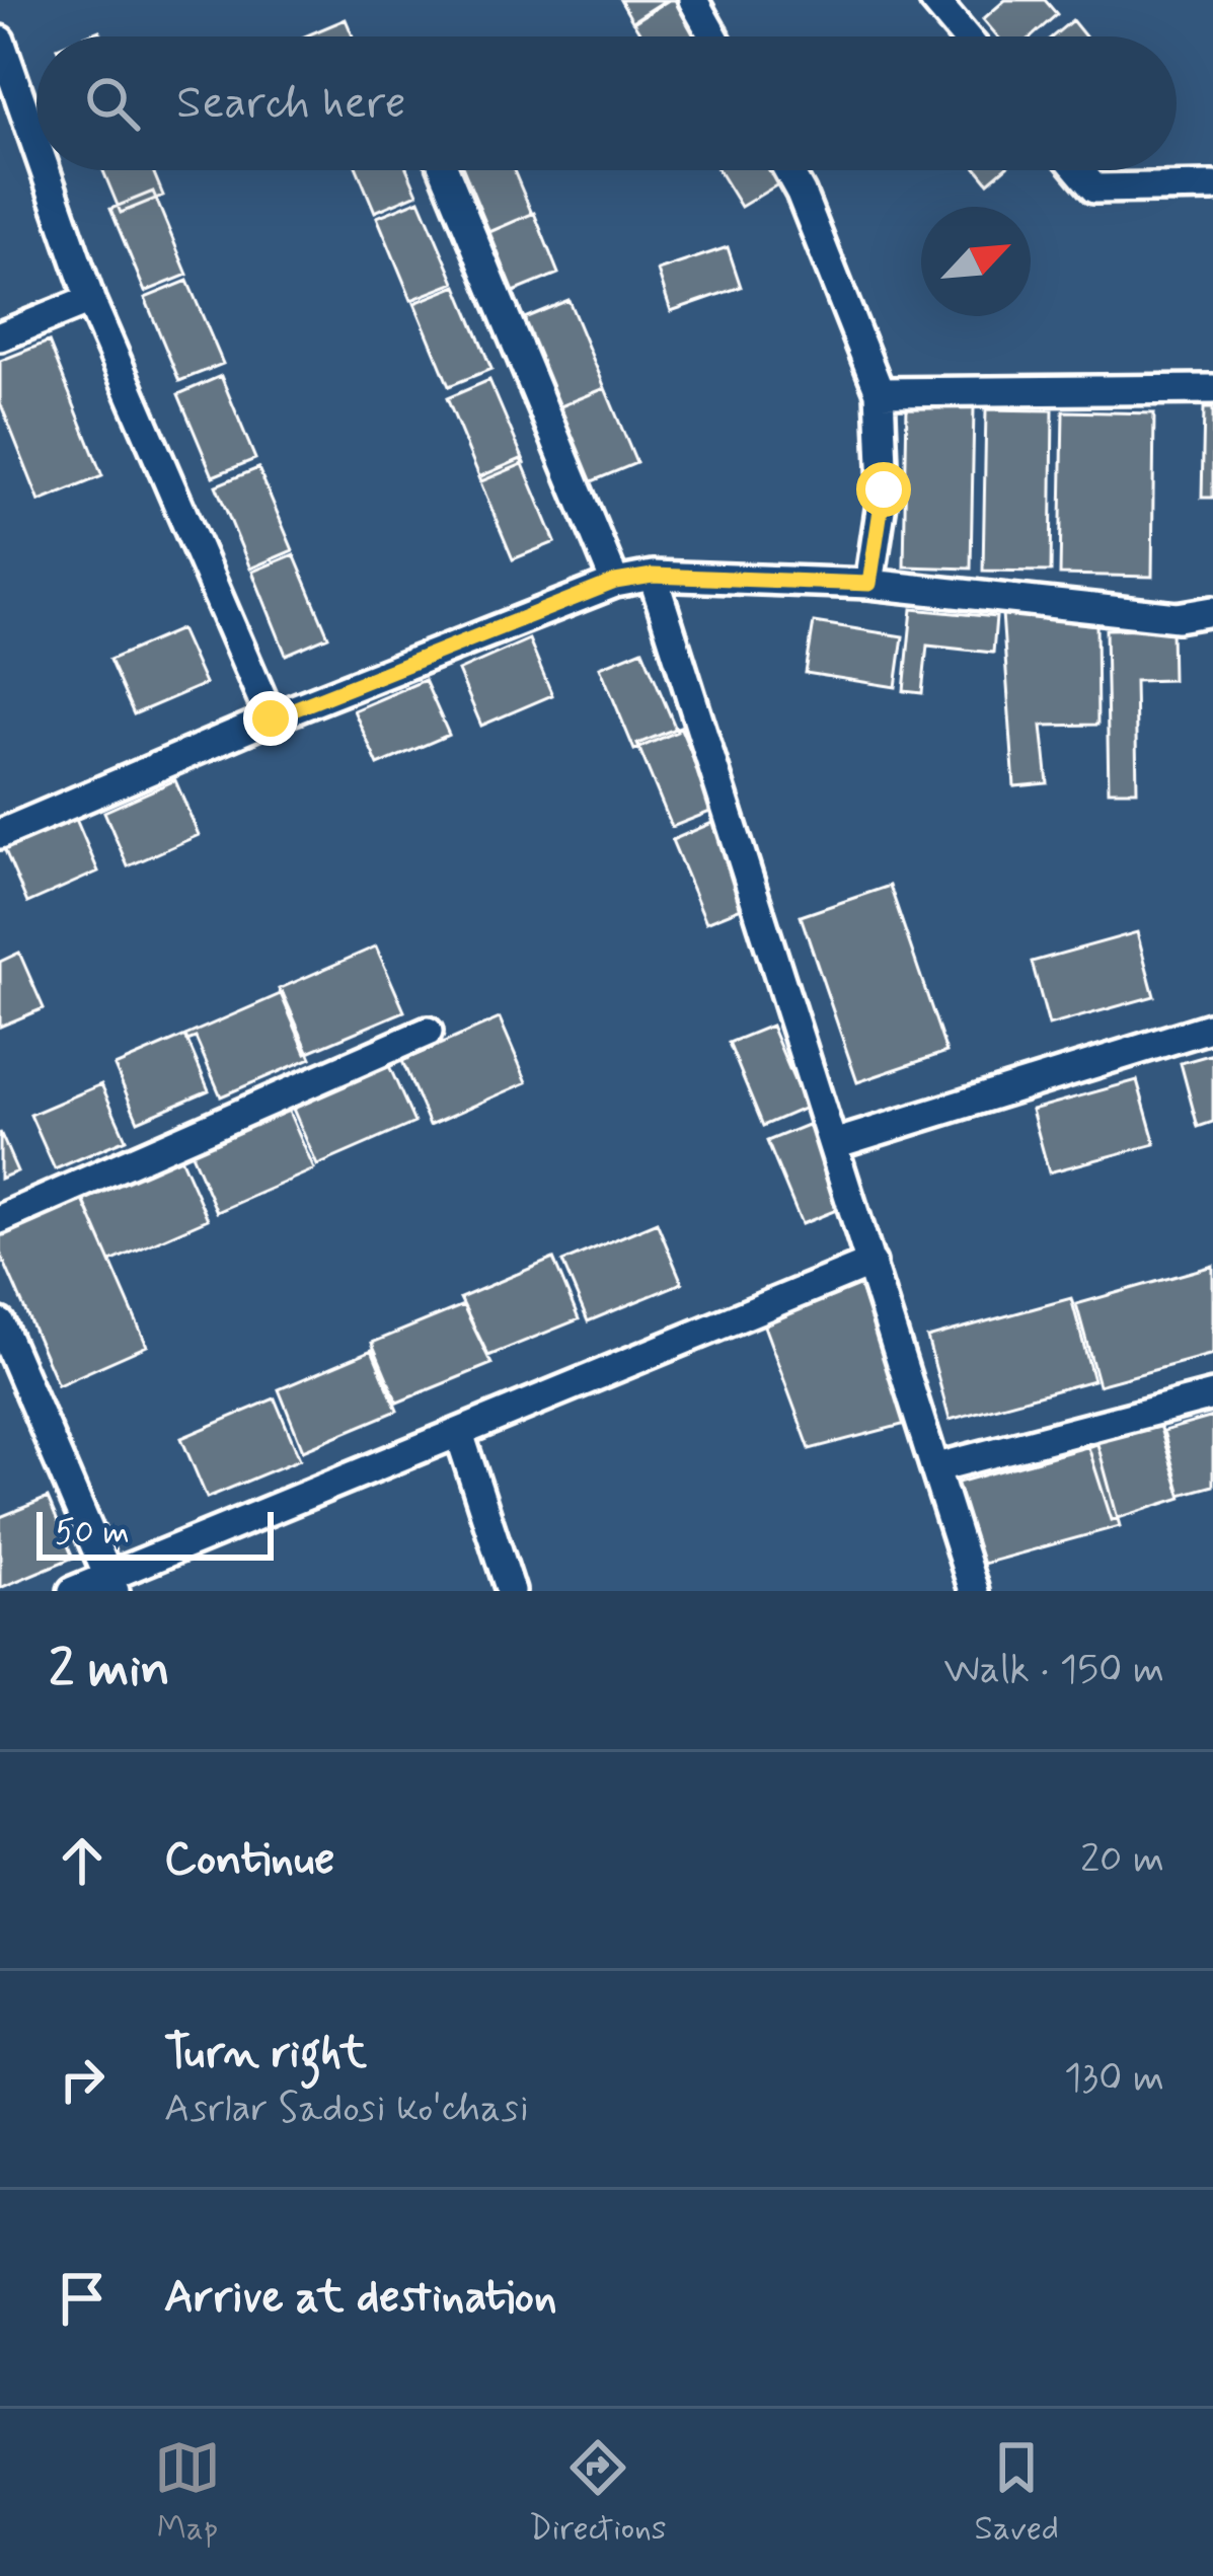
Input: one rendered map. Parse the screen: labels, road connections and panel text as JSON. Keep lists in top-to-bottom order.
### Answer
{
  "scale_bar": "50 m",
  "north": "top right",
  "page": {
    "search": "Search here",
    "scale": "50 m",
    "heading": ["2 min", "Walk · 150 m"],
    "list": [
      ["Continue", "20 m"],
      ["Turn right", "Asrlar Sadosi ko'chasi", "130 m"],
      "Arrive at destination"
    ],
    "nav": ["Map", "Directions", "Saved"]
  }
}
